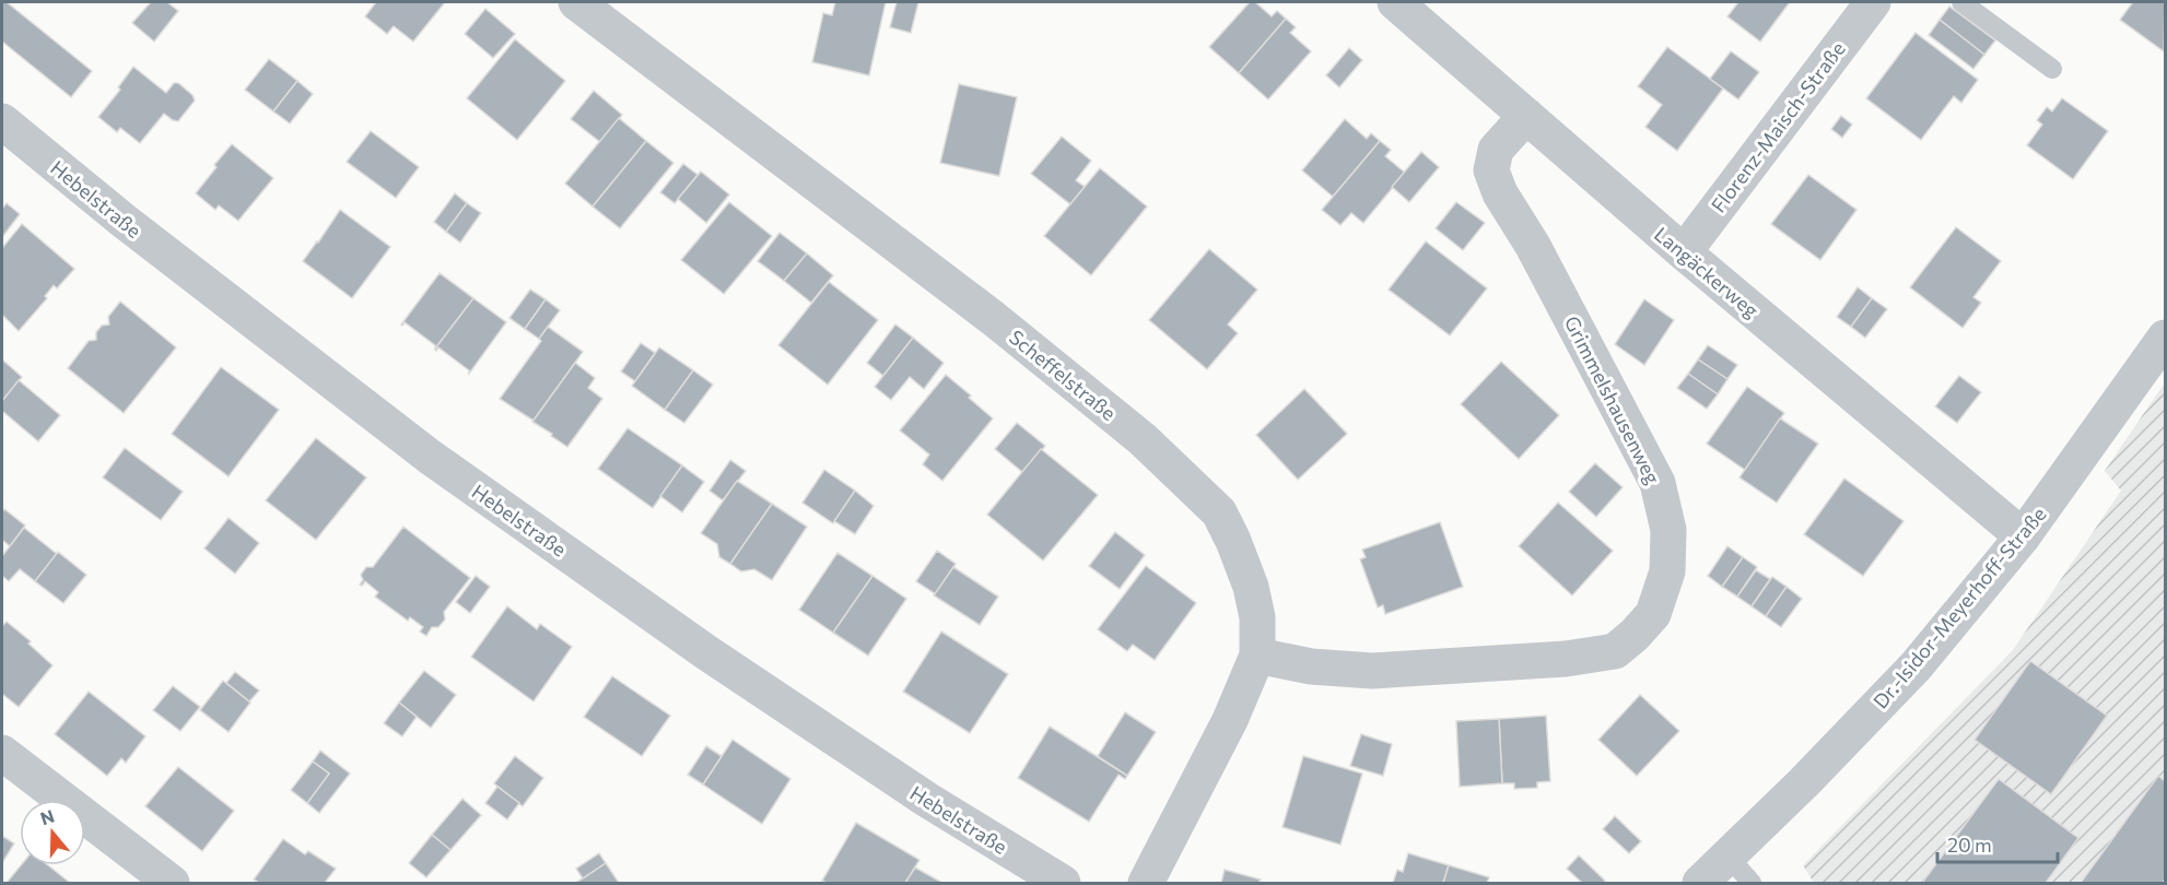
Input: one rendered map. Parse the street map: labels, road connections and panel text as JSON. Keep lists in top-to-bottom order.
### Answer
{
  "streets": {
    "street": [
      "Florenz-Maisch-Straße",
      "Hebelstraße",
      "Langäckerweg",
      "Scheffelstraße",
      "Grimmelshausenweg",
      "Dr.-Isidor-Meyerhoff-Straße"
    ]
  },
  "crossings": [
    ["Florenz-Maisch-Straße", "Langäckerweg"],
    ["Langäckerweg", "Grimmelshausenweg"],
    ["Langäckerweg", "Dr.-Isidor-Meyerhoff-Straße"],
    ["Scheffelstraße", "Grimmelshausenweg"]
  ],
  "scale_bar": "20 m",
  "north": "top"
}
